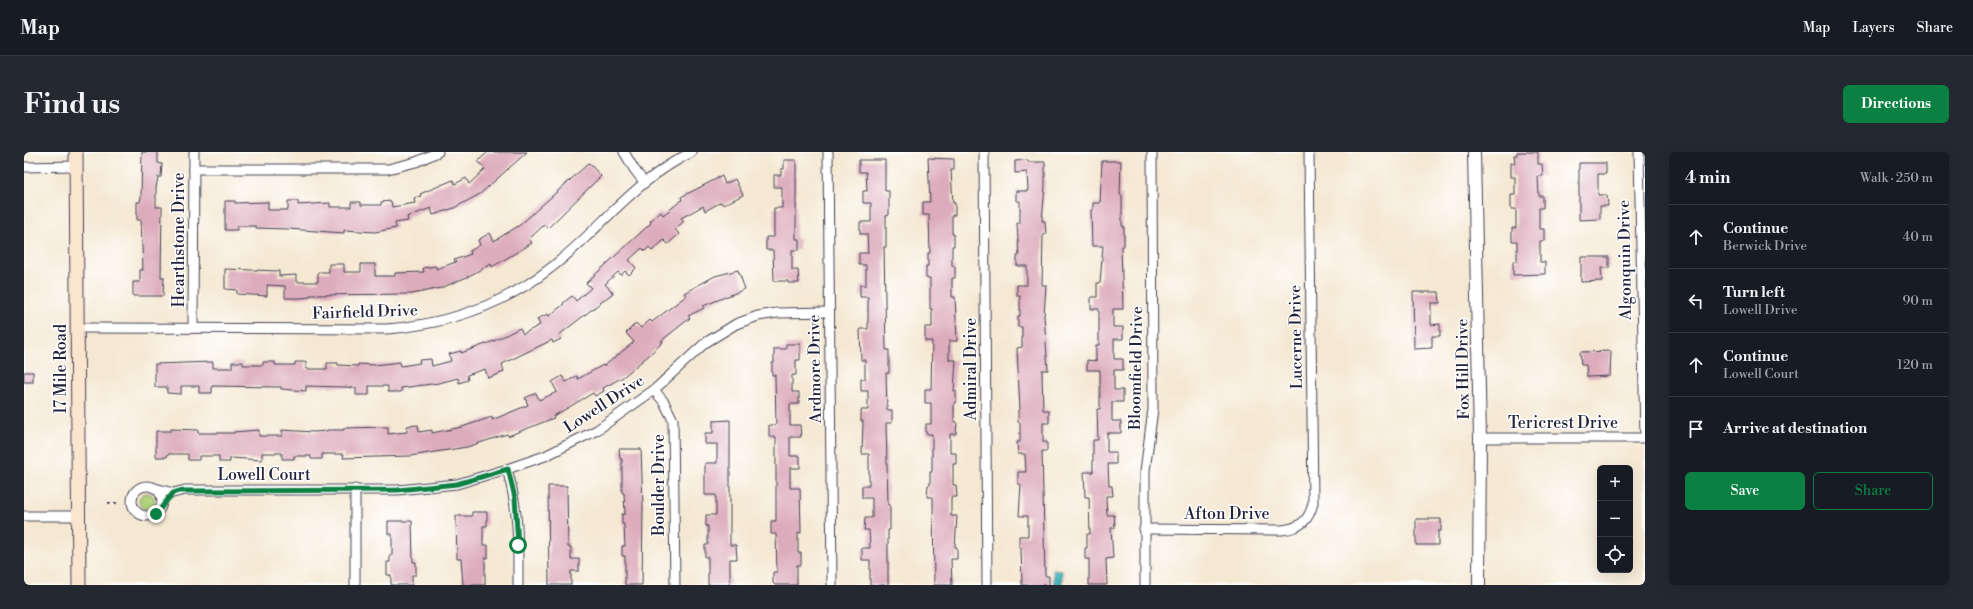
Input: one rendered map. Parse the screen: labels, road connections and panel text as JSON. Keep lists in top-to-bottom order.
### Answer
{
  "streets": {
    "main road": ["17 Mile Road"],
    "street": [
      "Hearthstone Drive",
      "Algonquin Drive",
      "Fairfield Drive",
      "Lucerne Drive",
      "Bloomfield Drive",
      "Ardmore Drive",
      "Admiral Drive",
      "Fox Hill Drive",
      "Lowell Drive",
      "Tericrest Drive",
      "Lowell Court",
      "Boulder Drive",
      "Afton Drive"
    ]
  },
  "crossings": [
    ["Hearthstone Drive", "Fairfield Drive"],
    ["Algonquin Drive", "Tericrest Drive"],
    ["Fairfield Drive", "17 Mile Road"],
    ["Lucerne Drive", "Afton Drive"],
    ["Bloomfield Drive", "Afton Drive"],
    ["Ardmore Drive", "Lowell Drive"],
    ["Fox Hill Drive", "Tericrest Drive"],
    ["Lowell Drive", "Lowell Court"],
    ["Lowell Drive", "Boulder Drive"]
  ],
  "page": {
    "header": "Map",
    "nav": ["Map", "Layers", "Share"],
    "buttons": [
      "Directions",
      ["Save", "Share"]
    ],
    "title": "Find us",
    "heading": ["4 min", "Walk · 250 m"],
    "list": [
      ["Continue", "Berwick Drive", "40 m"],
      ["Turn left", "Lowell Drive", "90 m"],
      ["Continue", "Lowell Court", "120 m"],
      "Arrive at destination"
    ],
    "map_buttons": ["+", "−"]
  }
}
